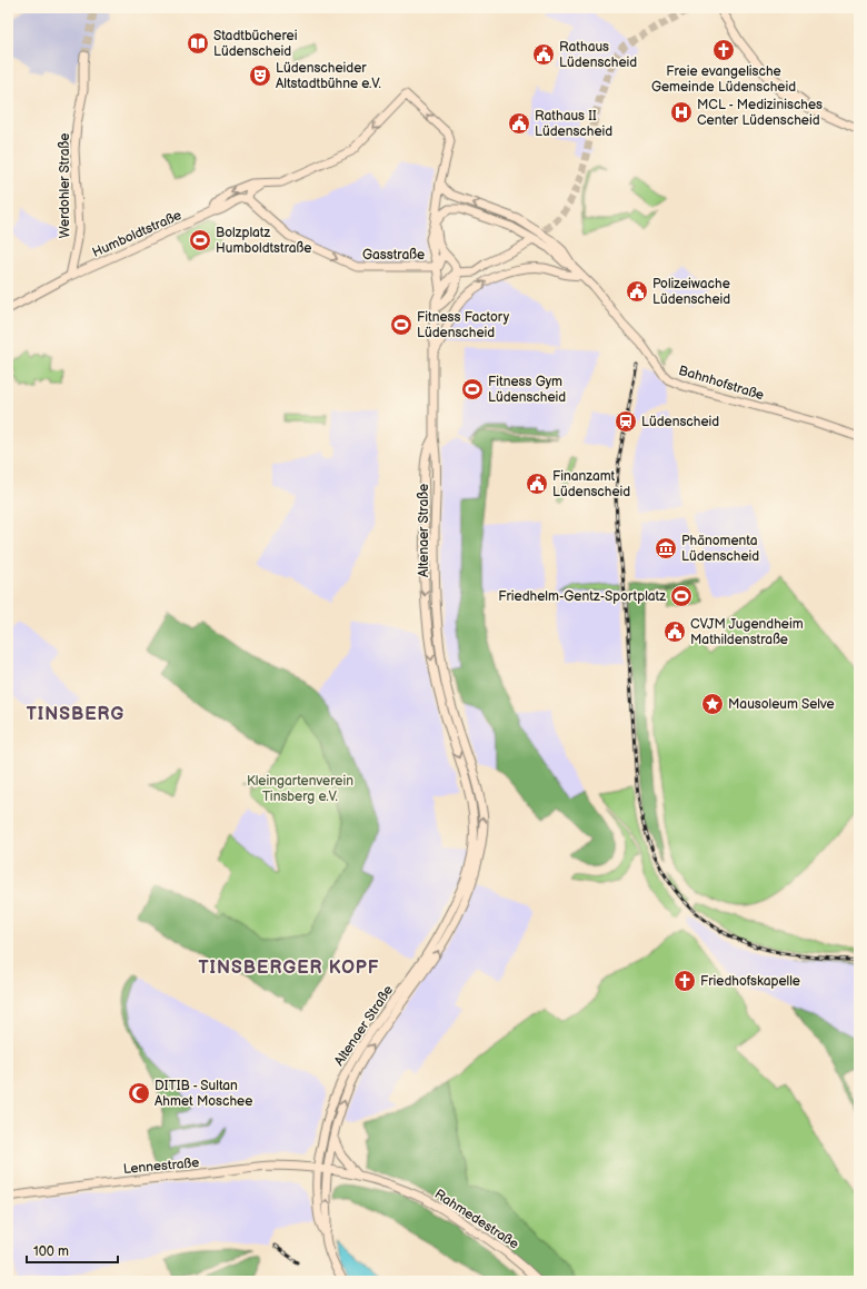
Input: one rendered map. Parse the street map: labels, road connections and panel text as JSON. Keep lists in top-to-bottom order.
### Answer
{
  "streets": {
    "main road": [
      "Werdohler Straße",
      "Humboldtstraße",
      "Gasstraße",
      "Bahnhofstraße",
      "Altenaer Straße",
      "Lennestraße",
      "Rahmedestraße"
    ]
  },
  "crossings": [
    ["Werdohler Straße", "Humboldtstraße"],
    ["Humboldtstraße", "Gasstraße"],
    ["Humboldtstraße", "Altenaer Straße"],
    ["Gasstraße", "Altenaer Straße"],
    ["Bahnhofstraße", "Altenaer Straße"],
    ["Altenaer Straße", "Lennestraße"],
    ["Altenaer Straße", "Rahmedestraße"],
    ["Lennestraße", "Rahmedestraße"]
  ],
  "one_way": ["Humboldtstraße", "Gasstraße"],
  "districts": ["TINSBERG", "TINSBERGER KOPF"],
  "parks": ["Kleingartenverein Tinsberg e.V."],
  "places": {
    "library": ["Stadtbücherei Lüdenscheid"],
    "church": ["Freie evangelische Gemeinde Lüdenscheid", "Friedhofskapelle"],
    "public building": [
      "Rathaus Lüdenscheid",
      "Rathaus II Lüdenscheid",
      "Polizeiwache Lüdenscheid",
      "Finanzamt Lüdenscheid",
      "CVJM Jugendheim Mathildenstraße"
    ],
    "theatre": ["Lüdenscheider Altstadtbühne e.V."],
    "hospital": ["MCL - Medizinisches Center Lüdenscheid"],
    "sports": [
      "Bolzplatz Humboldtstraße",
      "Fitness Factory Lüdenscheid",
      "Fitness Gym Lüdenscheid",
      "Friedhelm-Gentz-Sportplatz"
    ],
    "station": ["Lüdenscheid"],
    "museum": ["Phänomenta Lüdenscheid"],
    "place": ["Mausoleum Selve"],
    "mosque": ["DITIB - Sultan Ahmet Moschee"]
  },
  "scale_bar": "100 m"
}
